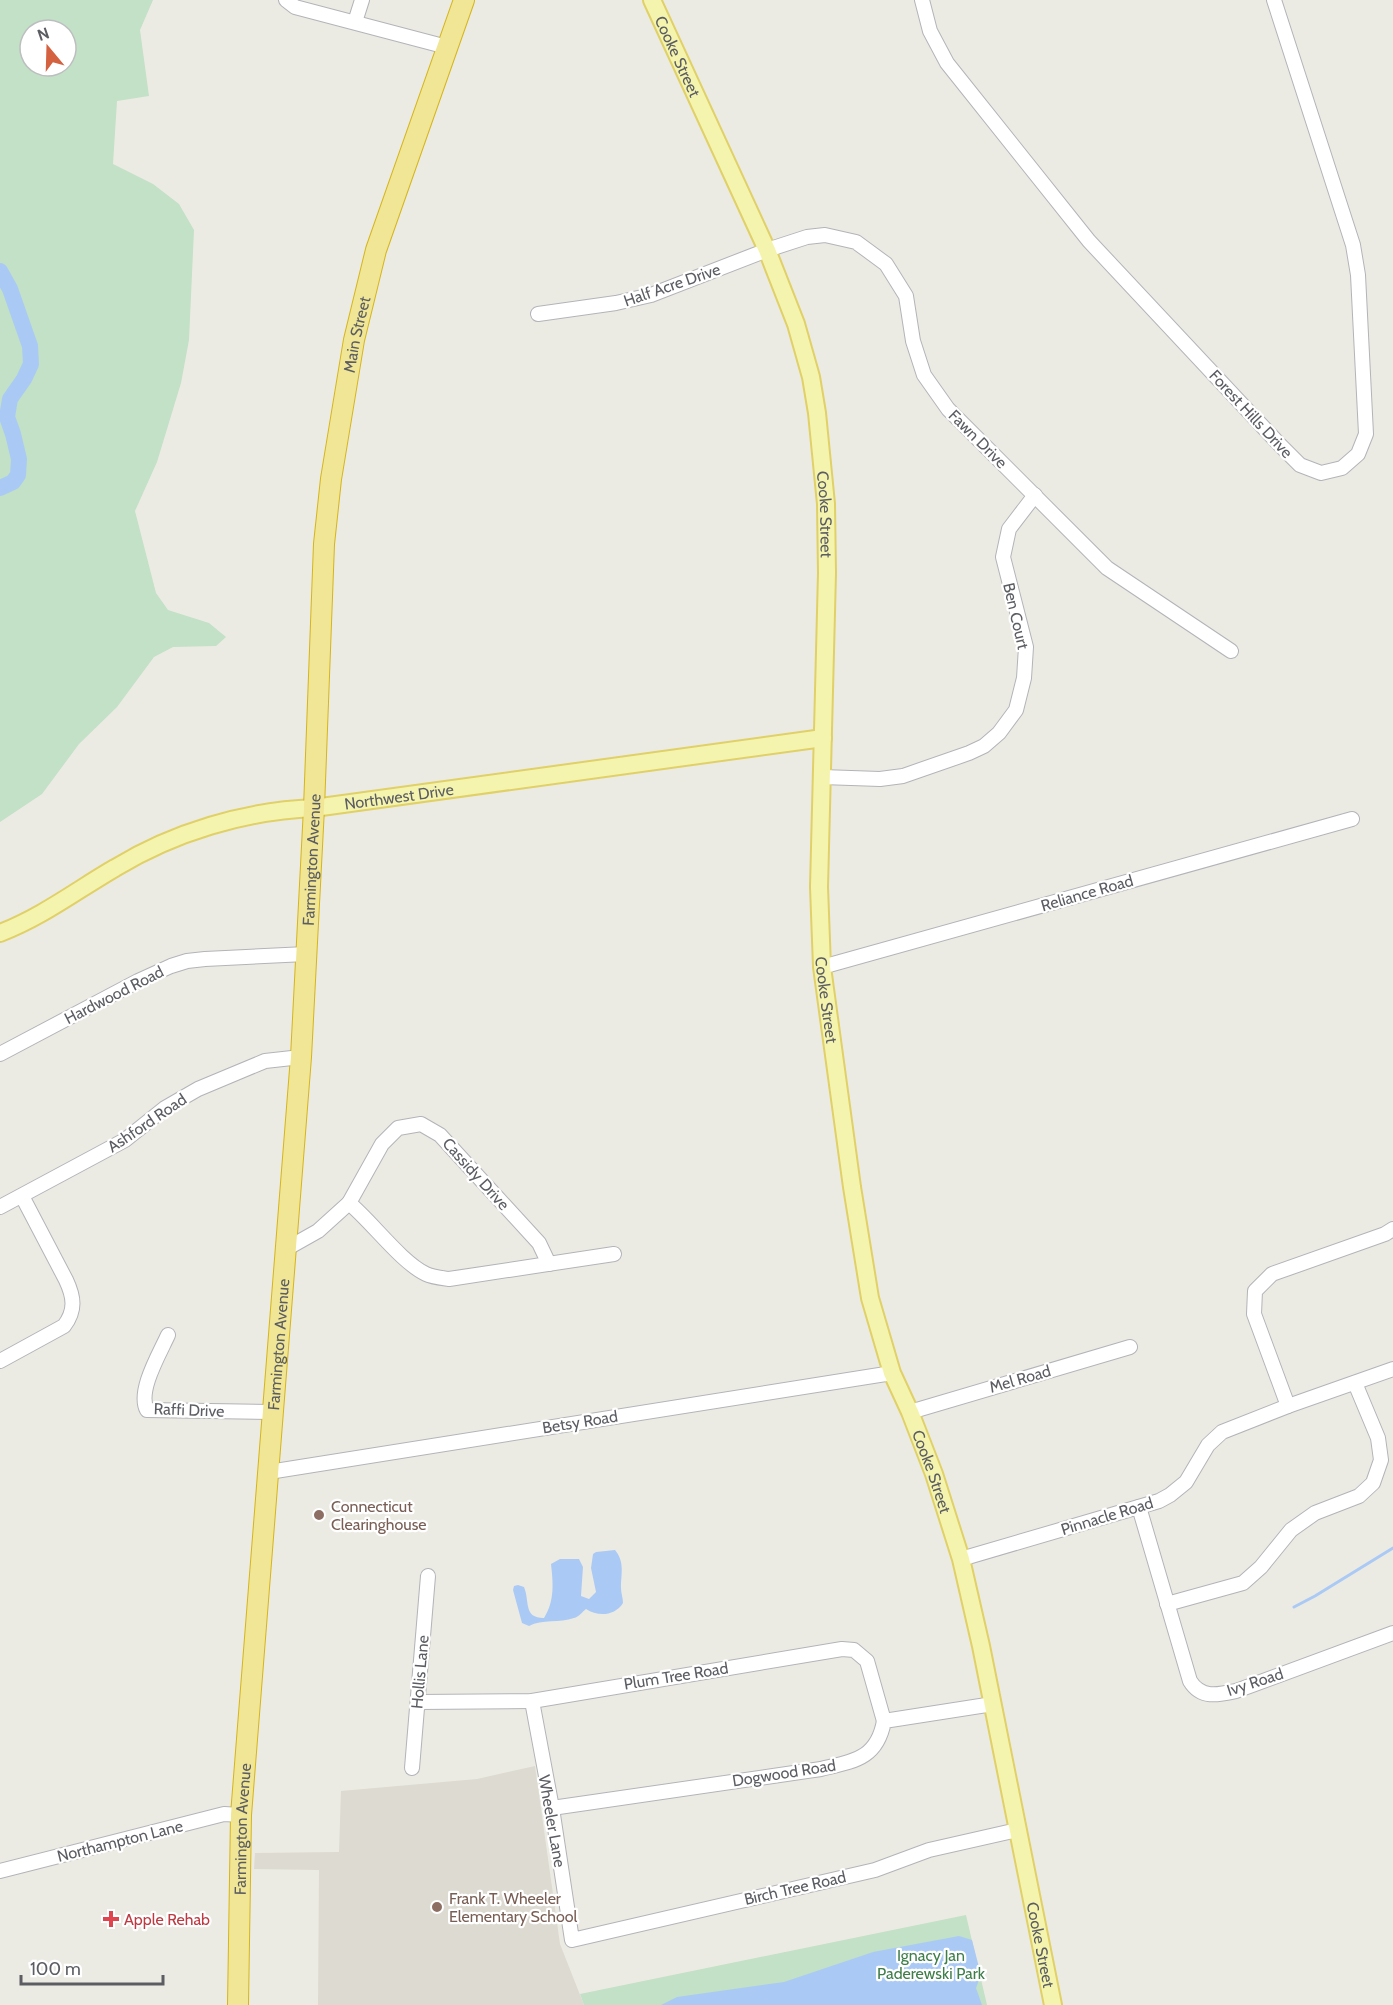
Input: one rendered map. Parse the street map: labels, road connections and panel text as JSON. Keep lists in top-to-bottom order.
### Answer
{
  "streets": {
    "highway": ["Main Street", "Farmington Avenue"],
    "main road": ["Cooke Street", "Northwest Drive"],
    "street": [
      "Half Acre Drive",
      "Forest Hills Drive",
      "Fawn Drive",
      "Ben Court",
      "Reliance Road",
      "Hardwood Road",
      "Ashford Road",
      "Cassidy Drive",
      "Mel Road",
      "Raffi Drive",
      "Betsy Road",
      "Pinnacle Road",
      "Hollis Lane",
      "Plum Tree Road",
      "Ivy Road",
      "Dogwood Road",
      "Wheeler Lane",
      "Northampton Lane",
      "Birch Tree Road"
    ]
  },
  "crossings": [
    ["Cooke Street", "Half Acre Drive"],
    ["Cooke Street", "Fawn Drive"],
    ["Cooke Street", "Ben Court"],
    ["Cooke Street", "Northwest Drive"],
    ["Cooke Street", "Reliance Road"],
    ["Cooke Street", "Mel Road"],
    ["Cooke Street", "Betsy Road"],
    ["Cooke Street", "Pinnacle Road"],
    ["Cooke Street", "Birch Tree Road"],
    ["Half Acre Drive", "Fawn Drive"],
    ["Main Street", "Farmington Avenue"],
    ["Fawn Drive", "Ben Court"],
    ["Northwest Drive", "Farmington Avenue"],
    ["Farmington Avenue", "Hardwood Road"],
    ["Farmington Avenue", "Ashford Road"],
    ["Farmington Avenue", "Cassidy Drive"],
    ["Farmington Avenue", "Raffi Drive"],
    ["Farmington Avenue", "Betsy Road"],
    ["Farmington Avenue", "Northampton Lane"],
    ["Pinnacle Road", "Ivy Road"],
    ["Hollis Lane", "Plum Tree Road"],
    ["Plum Tree Road", "Dogwood Road"],
    ["Plum Tree Road", "Wheeler Lane"],
    ["Dogwood Road", "Wheeler Lane"],
    ["Wheeler Lane", "Birch Tree Road"]
  ],
  "parks": ["Ignacy Jan Paderewski Park"],
  "places": {
    "other": ["Connecticut Clearinghouse", "Frank T. Wheeler Elementary School"],
    "health": ["Apple Rehab"]
  },
  "scale_bar": "100 m",
  "north": "top"
}
